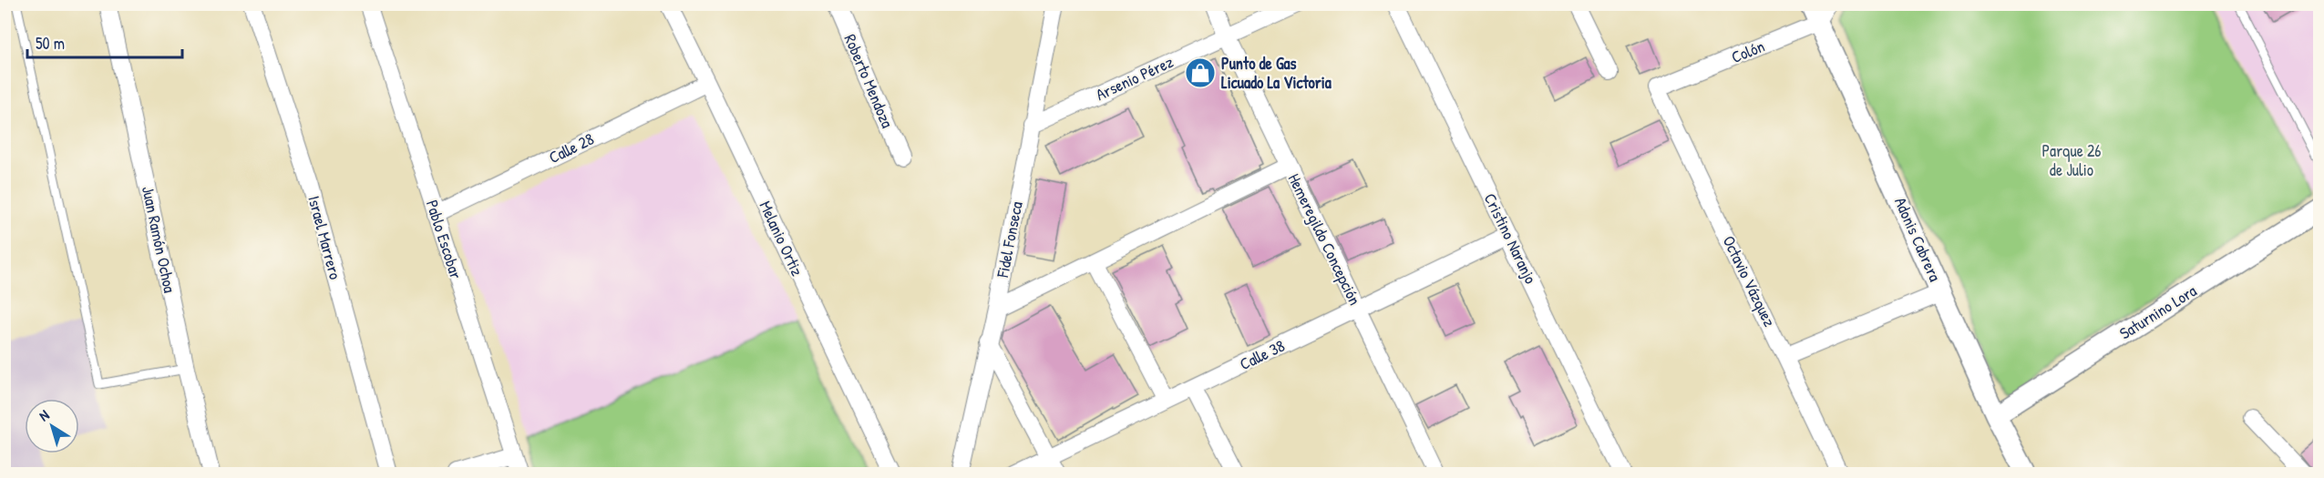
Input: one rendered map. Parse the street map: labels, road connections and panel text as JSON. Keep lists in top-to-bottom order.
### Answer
{
  "streets": {
    "street": [
      "Colón",
      "Arsenio Pérez",
      "Roberto Mendoza",
      "Calle 28",
      "Israel Marrero",
      "Melanio Ortiz",
      "Cristino Naranjo",
      "Juan Ramón Ochoa",
      "Pablo Escobar",
      "Fidel Fonseca",
      "Hemeregildo Concepción",
      "Adonis Cabrera",
      "Octavio Vázquez",
      "Saturnino Lora",
      "Calle 38"
    ]
  },
  "crossings": [
    ["Colón", "Adonis Cabrera"],
    ["Colón", "Octavio Vázquez"],
    ["Arsenio Pérez", "Fidel Fonseca"],
    ["Arsenio Pérez", "Hemeregildo Concepción"],
    ["Calle 28", "Melanio Ortiz"],
    ["Calle 28", "Pablo Escobar"],
    ["Cristino Naranjo", "Calle 38"],
    ["Hemeregildo Concepción", "Calle 38"],
    ["Adonis Cabrera", "Saturnino Lora"]
  ],
  "parks": ["Parque 26 de Julio"],
  "places": {
    "shop": ["Punto de Gas Licuado La Victoria"]
  },
  "scale_bar": "50 m",
  "north": "top left"
}
